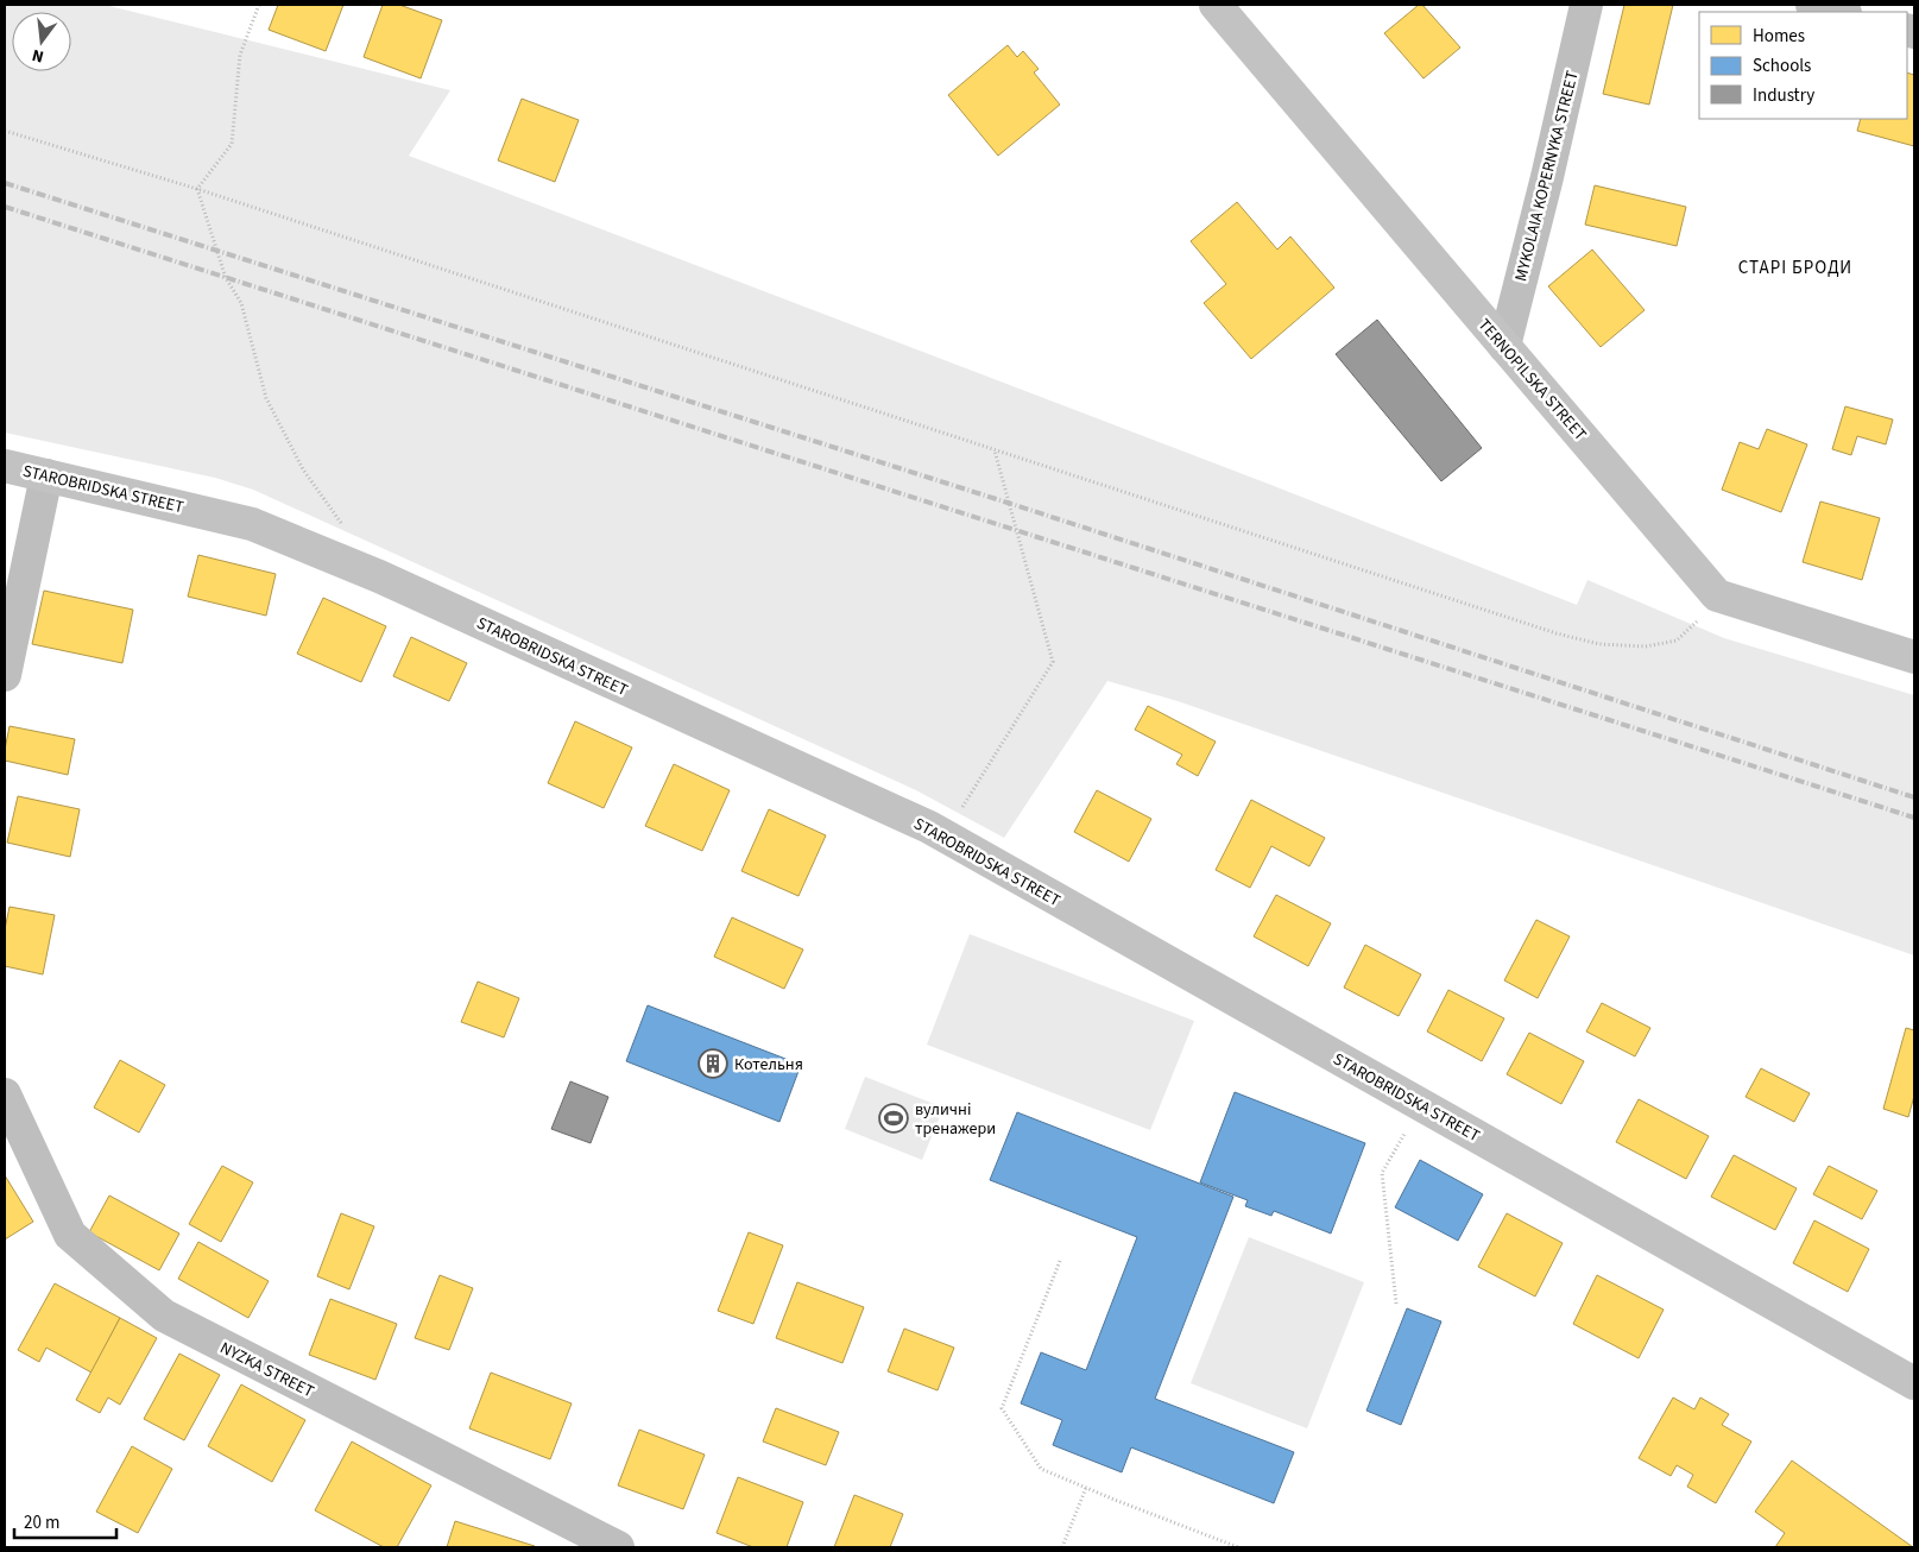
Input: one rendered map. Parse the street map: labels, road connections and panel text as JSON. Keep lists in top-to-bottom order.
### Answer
{
  "streets": {
    "street": [
      "MYKOLAIA KOPERNYKA STREET",
      "TERNOPILSKA STREET",
      "STAROBRIDSKA STREET",
      "NYZKA STREET"
    ]
  },
  "crossings": [
    ["MYKOLAIA KOPERNYKA STREET", "TERNOPILSKA STREET"]
  ],
  "districts": ["СТАРІ БРОДИ"],
  "places": {
    "building": ["Котельня"],
    "sports": ["вуличні тренажери"]
  },
  "legend": ["Homes", "Schools", "Industry"],
  "scale_bar": "20 m",
  "north": "bottom"
}
